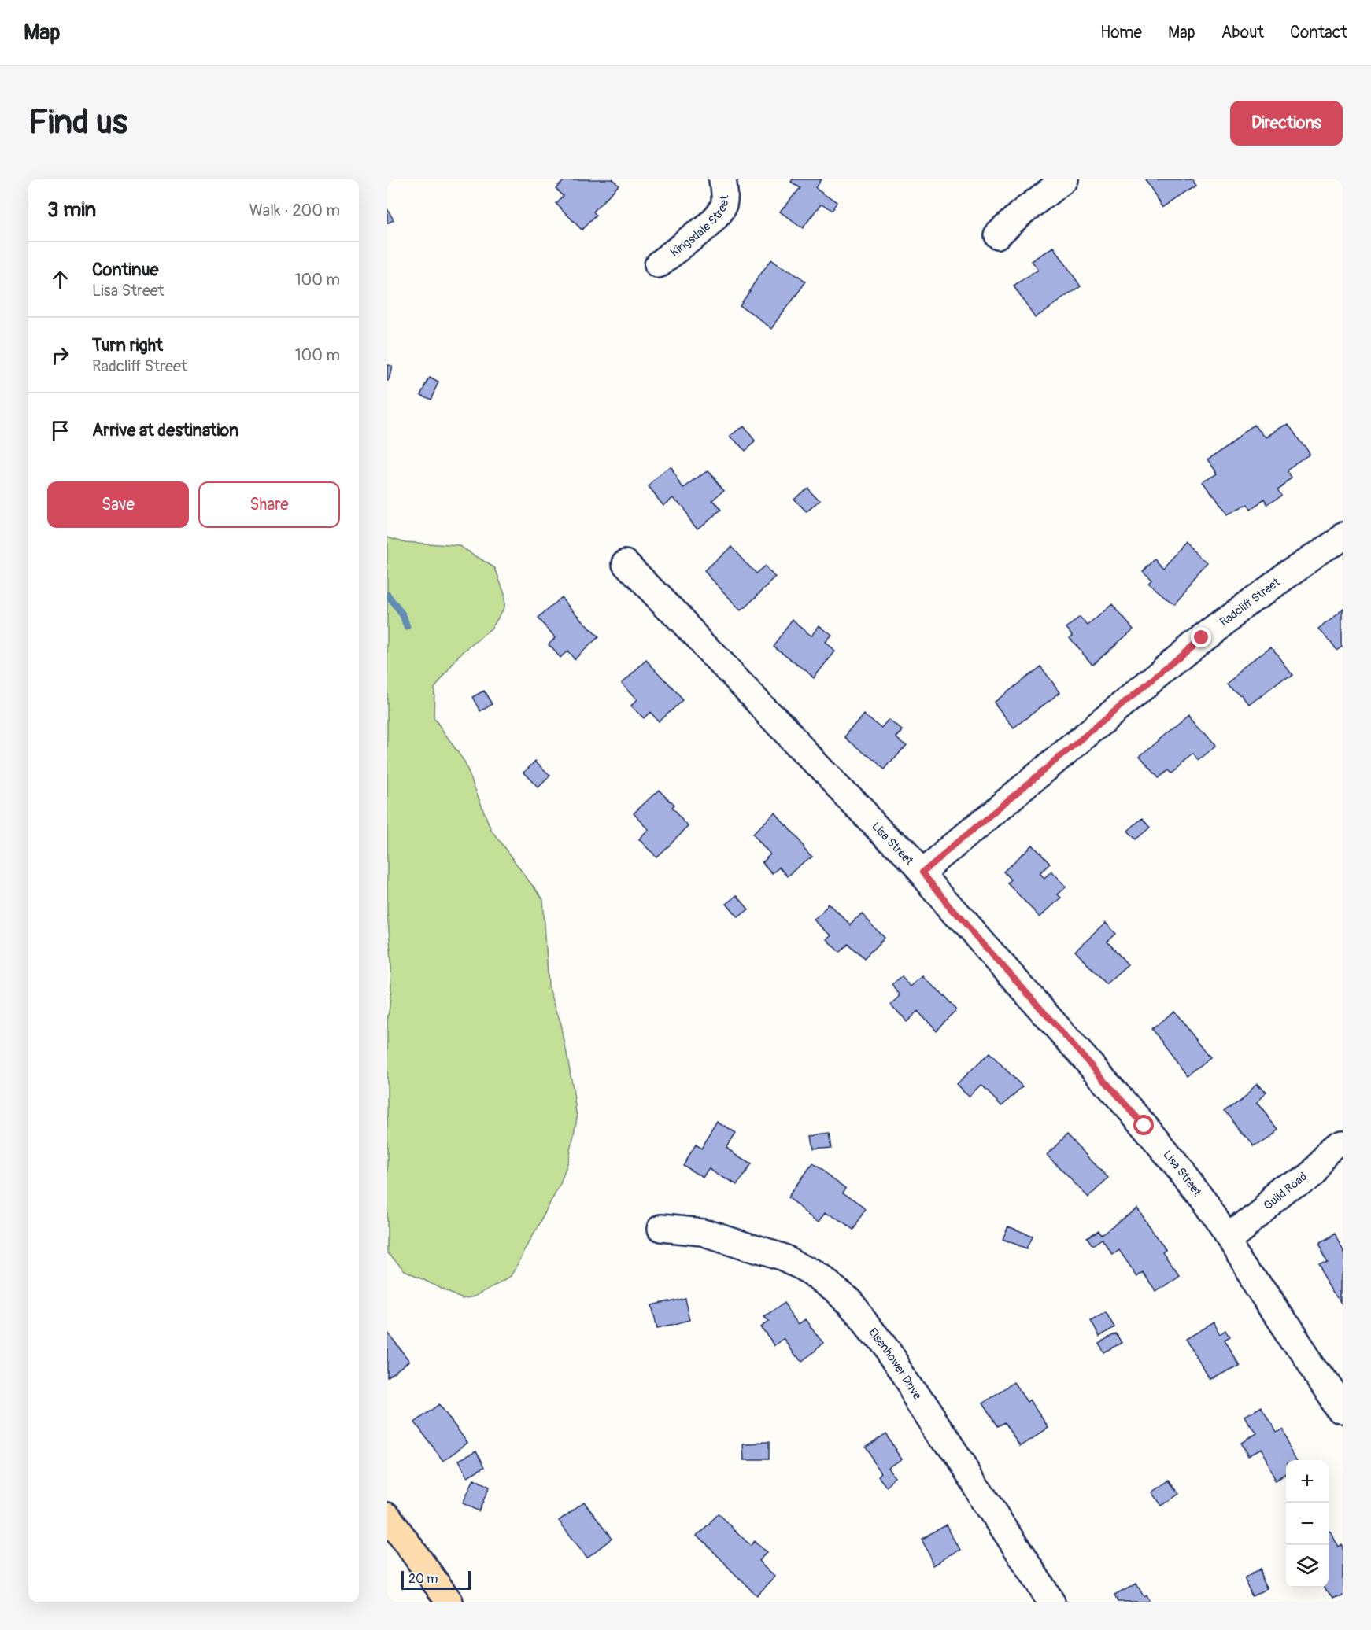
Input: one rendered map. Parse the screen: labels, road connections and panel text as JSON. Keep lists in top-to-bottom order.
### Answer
{
  "streets": {
    "street": [
      "Kingsdale Street",
      "Radcliff Street",
      "Lisa Street",
      "Guild Road",
      "Eisenhower Drive"
    ]
  },
  "crossings": [
    ["Radcliff Street", "Lisa Street"],
    ["Lisa Street", "Guild Road"]
  ],
  "scale_bar": "20 m",
  "page": {
    "header": "Map",
    "nav": [
      "Home",
      "Map",
      "About",
      "Contact"
    ],
    "buttons": [
      "Directions",
      ["Save", "Share"]
    ],
    "title": "Find us",
    "heading": ["3 min", "Walk · 200 m"],
    "list": [
      ["Continue", "Lisa Street", "100 m"],
      ["Turn right", "Radcliff Street", "100 m"],
      "Arrive at destination"
    ],
    "map_buttons": ["+", "−"],
    "scale": "20 m"
  }
}
